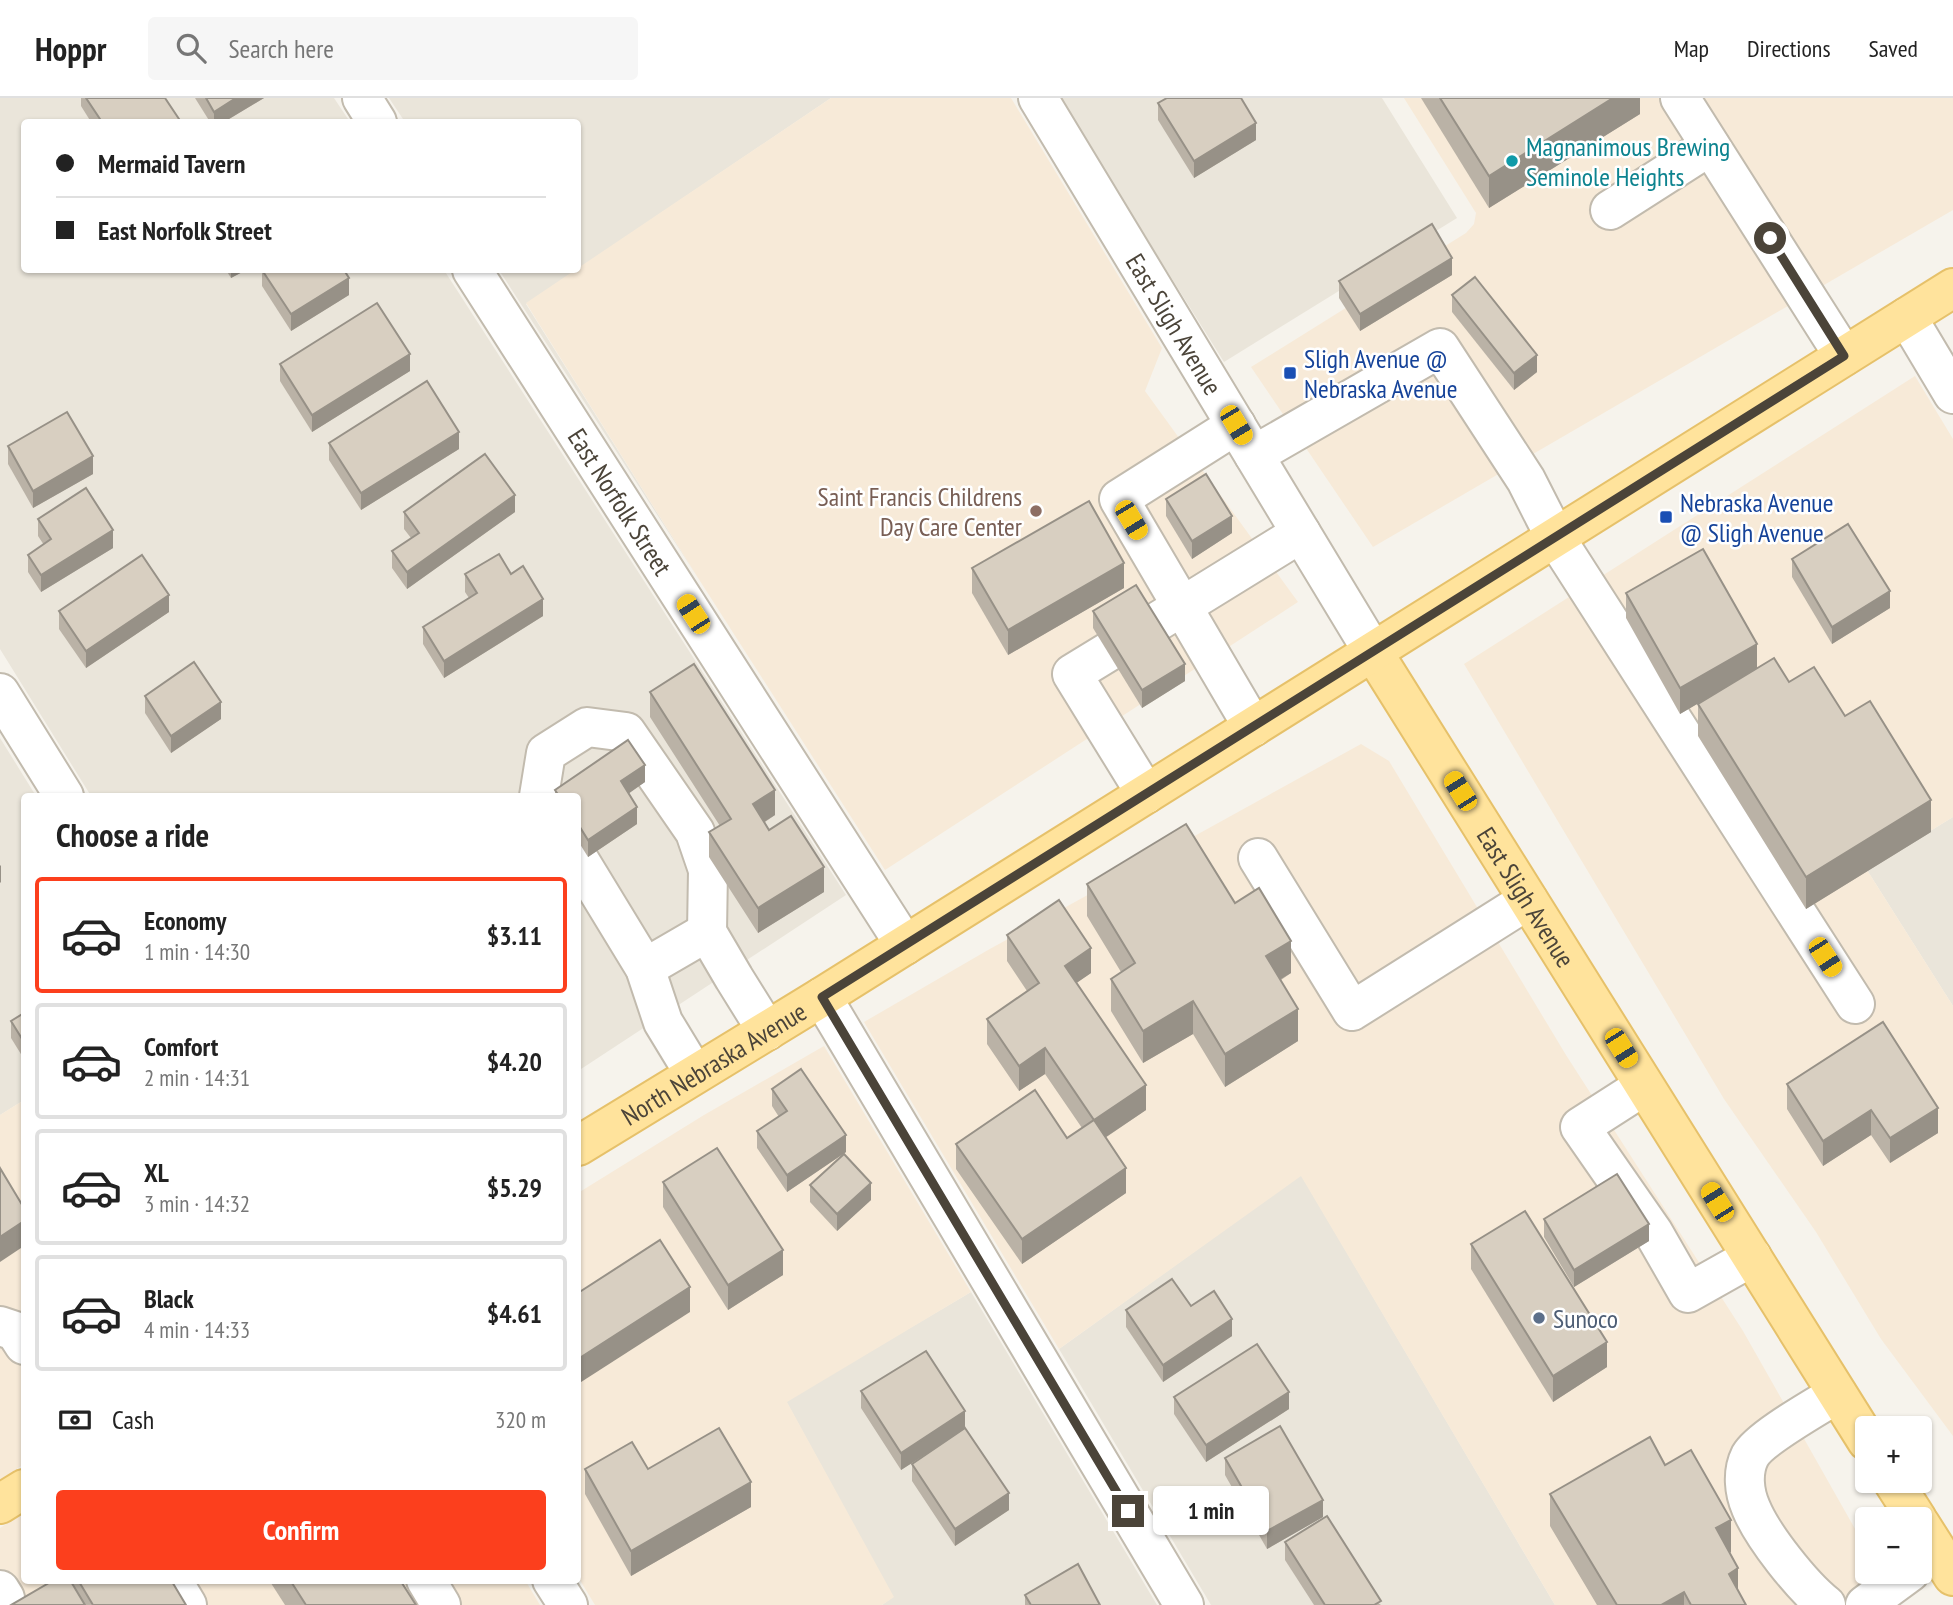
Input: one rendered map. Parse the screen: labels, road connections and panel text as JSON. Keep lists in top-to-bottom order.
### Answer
{
  "streets": {
    "main road": ["East Sligh Avenue", "North Nebraska Avenue"],
    "street": ["East Norfolk Street"]
  },
  "crossings": [
    ["East Sligh Avenue", "North Nebraska Avenue"],
    ["East Norfolk Street", "North Nebraska Avenue"]
  ],
  "places": {
    "other": ["Magnanimous Brewing Seminole Heights", "Saint Francis Childrens Day Care Center", "Sunoco"],
    "transit": ["Sligh Avenue @ Nebraska Avenue", "Nebraska Avenue @ Sligh Avenue"]
  },
  "page": {
    "header": "Hoppr",
    "search": "Search here",
    "nav": ["Map", "Directions", "Saved"],
    "banner": ["Mermaid Tavern", "East Norfolk Street"],
    "heading": "Choose a ride",
    "list": [
      {
        "name": "Economy",
        "note": "1 min · 14:30",
        "value": "$3.11"
      },
      {
        "name": "Comfort",
        "note": "2 min · 14:31",
        "value": "$4.20"
      },
      {
        "name": "XL",
        "note": "3 min · 14:32",
        "value": "$5.29"
      },
      {
        "name": "Black",
        "note": "4 min · 14:33",
        "value": "$4.61"
      }
    ],
    "pay": ["Cash", "320 m"],
    "map_buttons": ["+", "−"],
    "buttons": "Confirm",
    "bubble": "1 min"
  }
}
